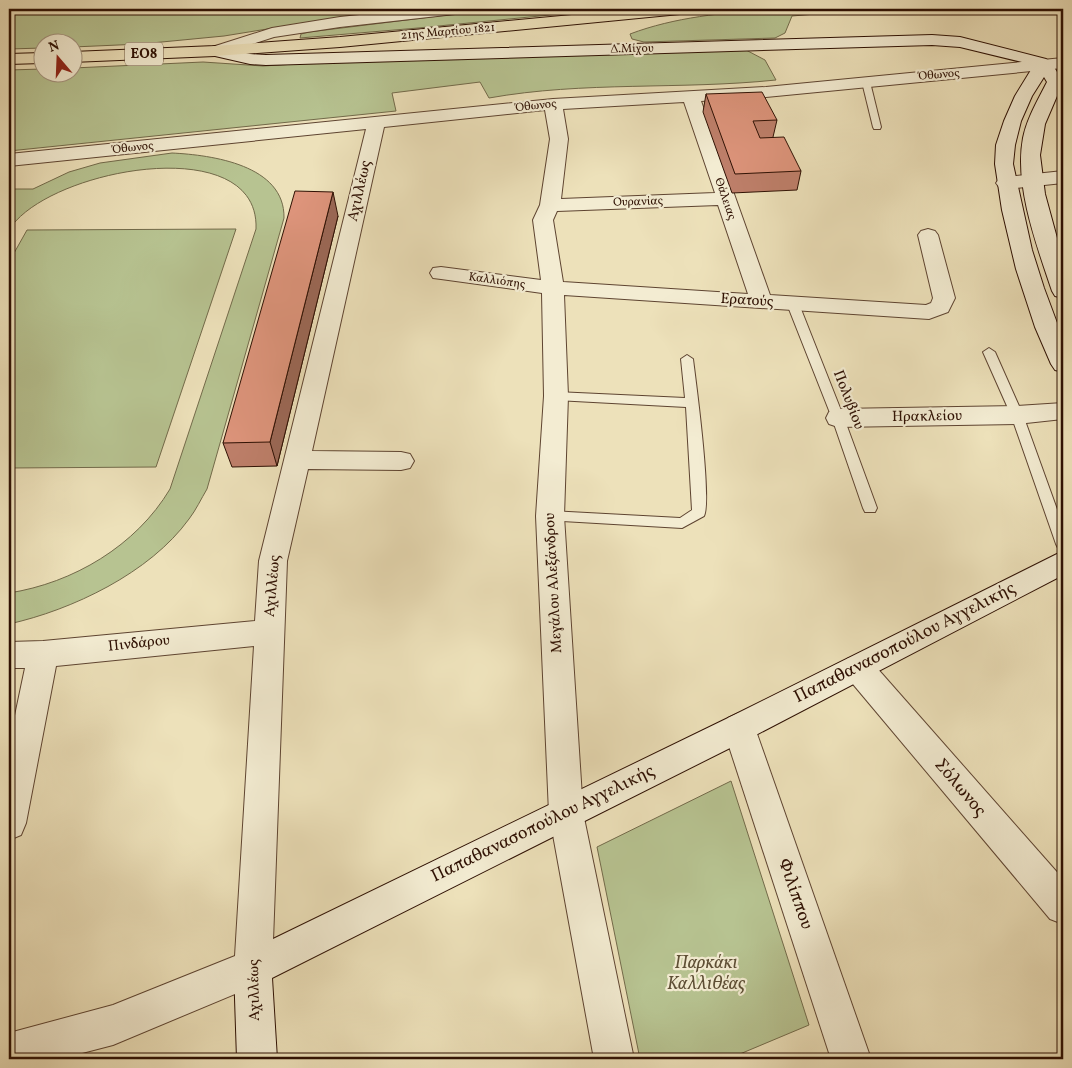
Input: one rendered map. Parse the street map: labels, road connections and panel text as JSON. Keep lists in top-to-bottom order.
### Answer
{
  "streets": {
    "main road": ["21ης Μαρτίου 1821", "ΕΟ8"],
    "street": [
      "Δ.Μίχου",
      "Όθωνος",
      "Αχιλλέως",
      "Θάλειας",
      "Ουρανίας",
      "Καλλιόπης",
      "Ερατούς",
      "Ηρακλείου",
      "Μεγάλου Αλεξάνδρου",
      "Παπαθανασοπούλου Αγγελικής",
      "Πινδάρου",
      "Σόλωνος",
      "Φιλίππου"
    ],
    "lane": ["Πολυβίου"]
  },
  "crossings": [
    ["21ης Μαρτίου 1821", "Δ.Μίχου"],
    ["21ης Μαρτίου 1821", "ΕΟ8"],
    ["Δ.Μίχου", "ΕΟ8"],
    ["Δ.Μίχου", "Όθωνος"],
    ["Όθωνος", "Αχιλλέως"],
    ["Όθωνος", "Θάλειας"],
    ["Όθωνος", "Μεγάλου Αλεξάνδρου"],
    ["Αχιλλέως", "Παπαθανασοπούλου Αγγελικής"],
    ["Αχιλλέως", "Πινδάρου"],
    ["Θάλειας", "Ουρανίας"],
    ["Θάλειας", "Ερατούς"],
    ["Ουρανίας", "Μεγάλου Αλεξάνδρου"],
    ["Καλλιόπης", "Ερατούς"],
    ["Καλλιόπης", "Μεγάλου Αλεξάνδρου"],
    ["Ερατούς", "Πολυβίου"],
    ["Ερατούς", "Μεγάλου Αλεξάνδρου"],
    ["Πολυβίου", "Ηρακλείου"],
    ["Μεγάλου Αλεξάνδρου", "Παπαθανασοπούλου Αγγελικής"],
    ["Παπαθανασοπούλου Αγγελικής", "Σόλωνος"],
    ["Παπαθανασοπούλου Αγγελικής", "Φιλίππου"]
  ],
  "parks": ["Παρκάκι Καλλιθέας"],
  "north": "top"
}
